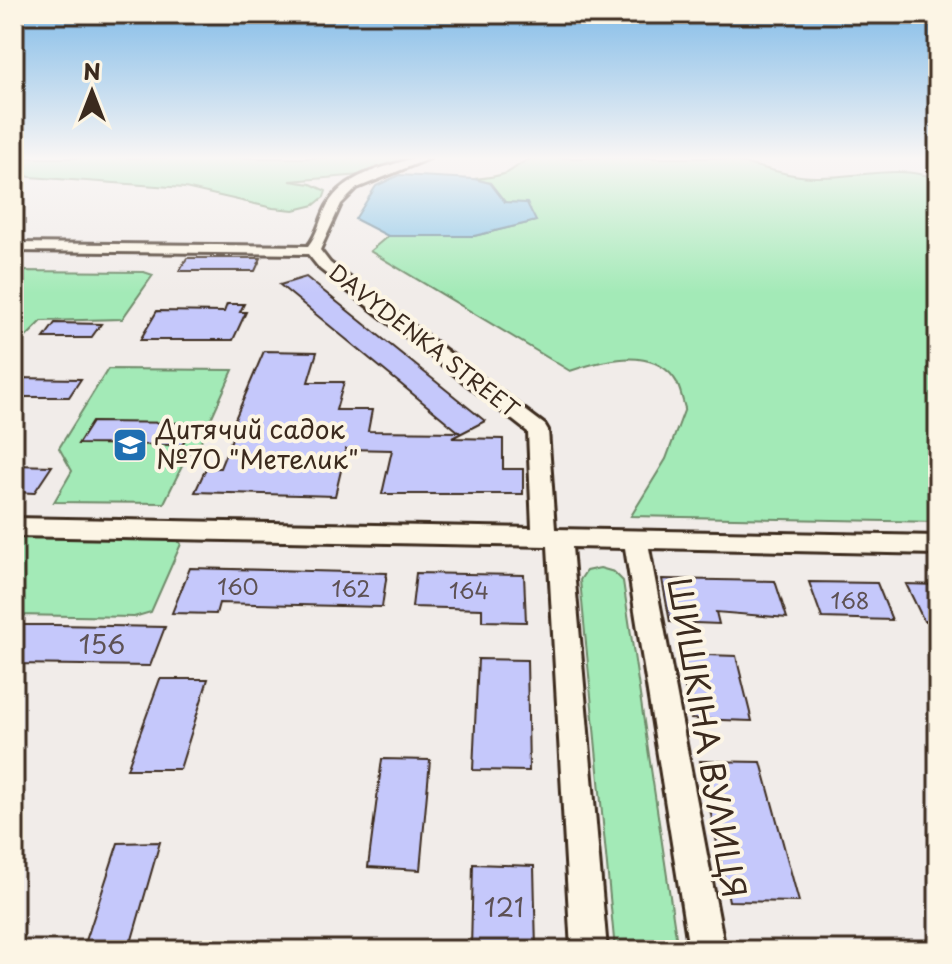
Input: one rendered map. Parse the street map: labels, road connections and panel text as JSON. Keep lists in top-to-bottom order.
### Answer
{
  "streets": {
    "street": ["DAVYDENKA STREET", "ШИШКIНА ВУЛИЦЯ"]
  },
  "places": {
    "school or university": ["Дитячий садок №70 \"Метелик\""]
  },
  "house_numbers": [
    "160",
    "162",
    "164",
    "168",
    "156",
    "121"
  ],
  "north": "top"
}
